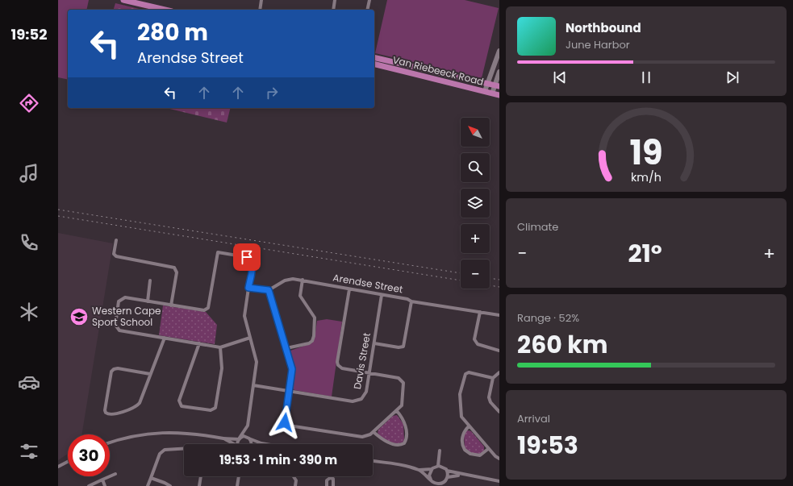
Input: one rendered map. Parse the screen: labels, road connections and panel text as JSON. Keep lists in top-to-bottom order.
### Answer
{
  "streets": {
    "main road": ["Van Riebeeck Road"],
    "street": ["Arendse Street", "Davis Street"]
  },
  "crossings": [
    ["Arendse Street", "Davis Street"]
  ],
  "places": {
    "school or university": ["Western Cape Sport School"]
  },
  "north": "top left",
  "page": {
    "tabs": "19:52",
    "turn": ["280 m", "Arendse Street"],
    "song": ["Northbound", "June Harbor"],
    "map_buttons": ["+", "−"],
    "tile": [
      "Climate",
      ["Range · 52%", "260 km"],
      ["Arrival", "19:53"]
    ],
    "heat": ["−", "21°", "+"],
    "limit": "30",
    "trip": "19:53 · 1 min · 390 m",
    "gauge": ["19", "km/h"]
  }
}
